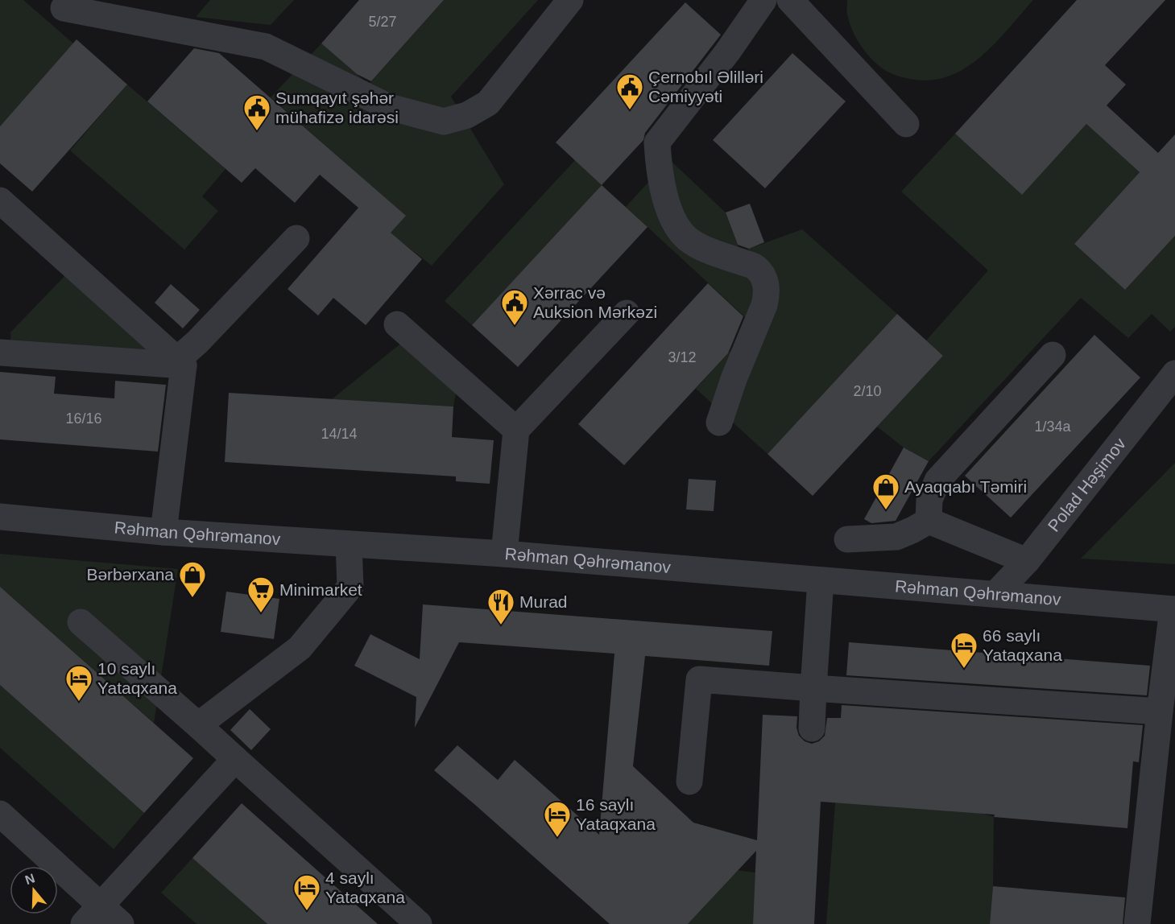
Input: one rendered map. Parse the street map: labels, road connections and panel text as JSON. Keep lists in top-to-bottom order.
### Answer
{
  "streets": {
    "street": ["Polad Həşimov", "Rəhman Qəhrəmanov"]
  },
  "crossings": [
    ["Polad Həşimov", "Rəhman Qəhrəmanov"]
  ],
  "places": {
    "public building": ["Çernobıl Əlilləri Cəmiyyəti", "Sumqayıt şəhər mühafizə idarəsi", "Xərrac və Auksion Mərkəzi"],
    "shop": ["Ayaqqabı Təmiri", "Bərbərxana"],
    "supermarket": ["Minimarket"],
    "restaurant": ["Murad"],
    "hotel": [
      "66 saylı Yataqxana",
      "10 saylı Yataqxana",
      "16 saylı Yataqxana",
      "4 saylı Yataqxana"
    ]
  },
  "house_numbers": [
    "5/27",
    "3/12",
    "2/10",
    "16/16",
    "1/34a",
    "14/14"
  ],
  "north": "top"
}
